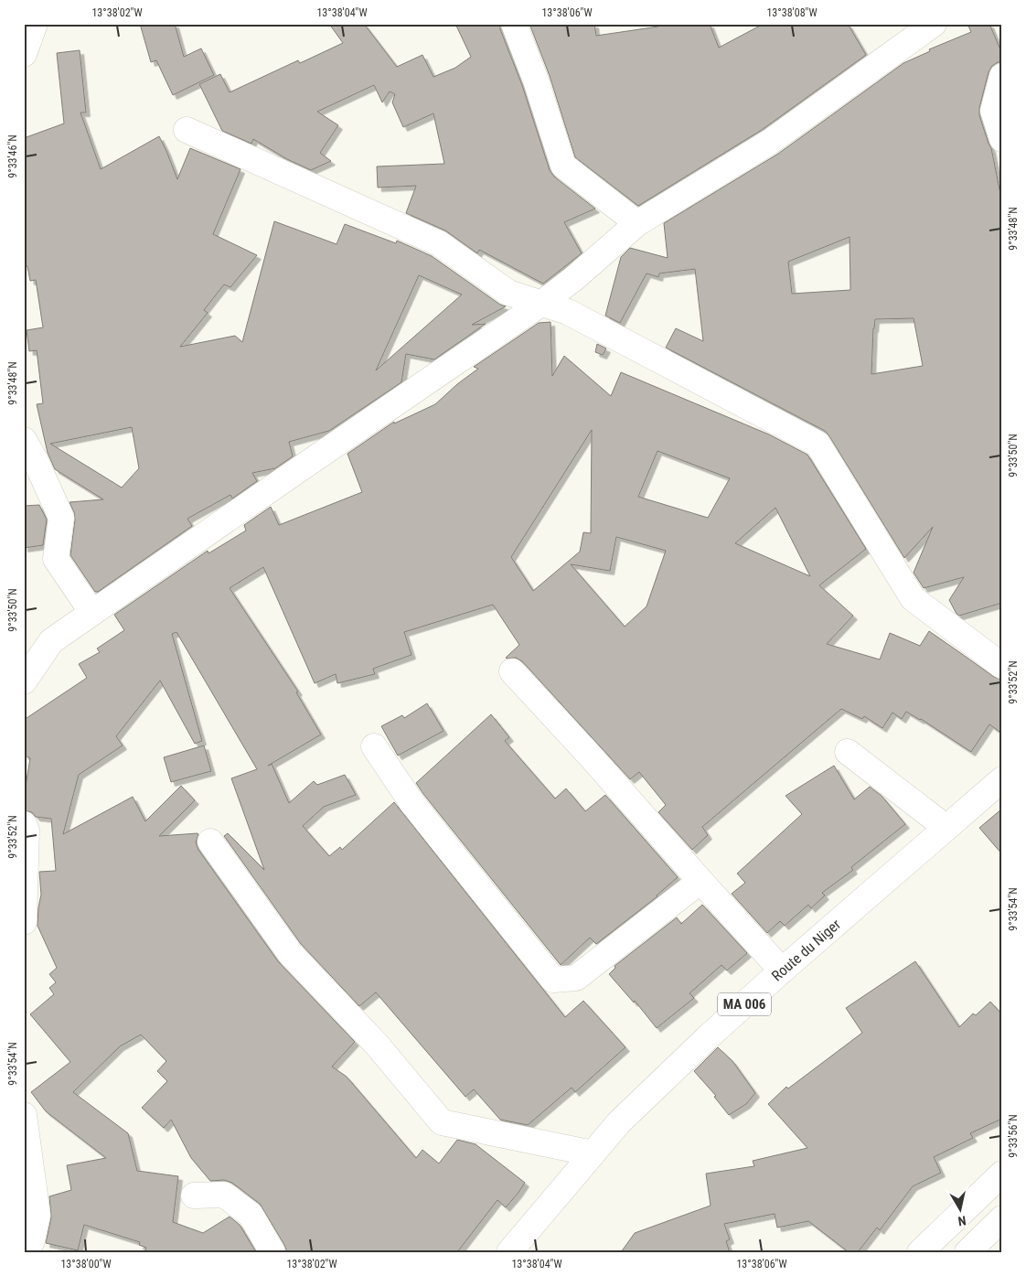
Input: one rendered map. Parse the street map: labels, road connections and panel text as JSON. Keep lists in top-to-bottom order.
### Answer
{
  "streets": {
    "main road": ["Route du Niger", "MA 006"]
  },
  "north": "bottom",
  "coordinates": [
    "13°38'02\"W",
    "13°38'04\"W",
    "13°38'06\"W",
    "13°38'08\"W",
    "9°33'46\"N",
    "9°33'48\"N",
    "9°33'50\"N",
    "9°33'52\"N",
    "9°33'54\"N",
    "9°33'56\"N",
    "13°38'00\"W"
  ]
}
